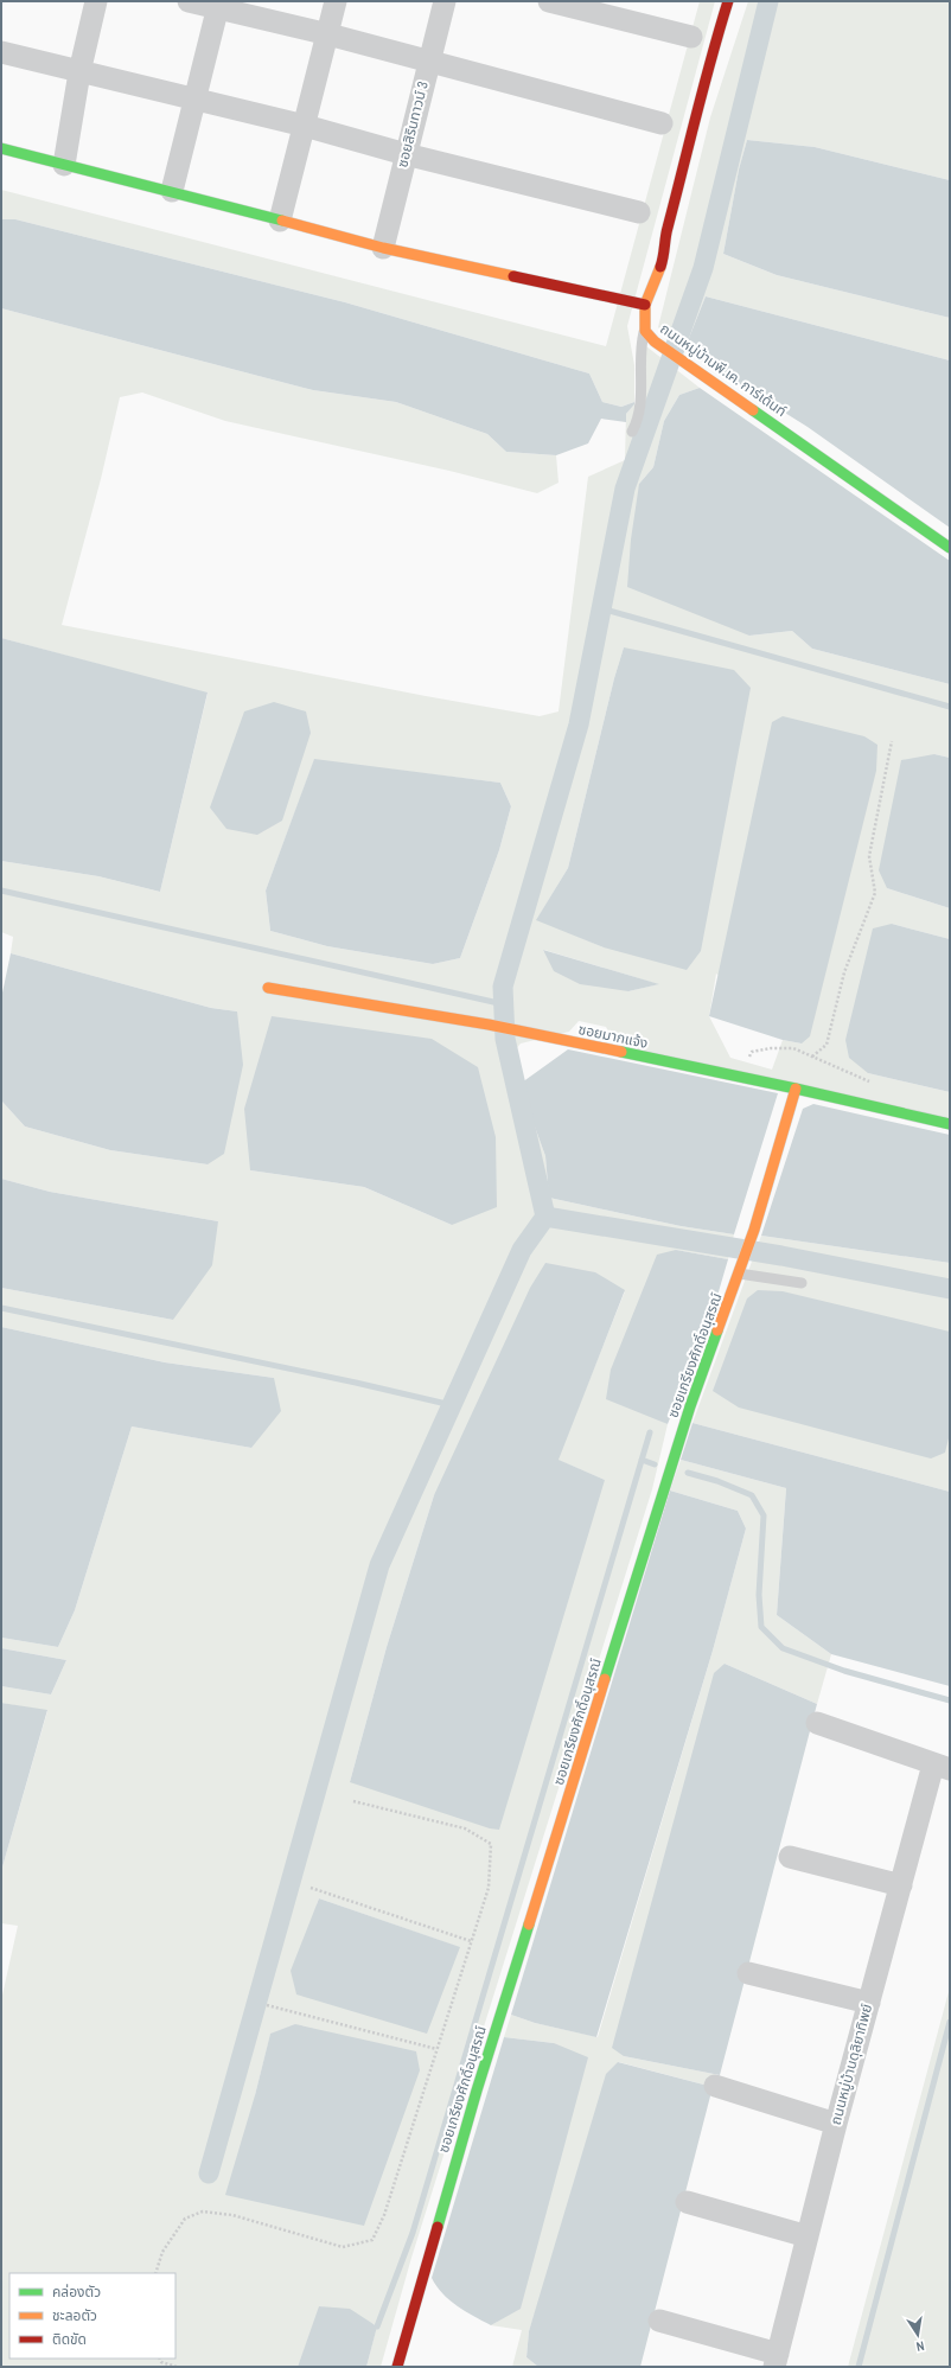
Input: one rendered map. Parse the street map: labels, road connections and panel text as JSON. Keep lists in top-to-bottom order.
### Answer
{
  "streets": {
    "street": [
      "ซอยสิรินทาวน์ 3",
      "ถนนหมู่บ้านพี.เค. การ์เด้นท์",
      "ซอยมากแจ้ง",
      "ซอยเกรียงศักดิ์อนุสรณ์",
      "ถนนหมู่บ้านดุลิยาทิพย์"
    ]
  },
  "crossings": [
    ["ซอยมากแจ้ง", "ซอยเกรียงศักดิ์อนุสรณ์"]
  ],
  "legend": ["คล่องตัว", "ชะลอตัว", "ติดขัด"],
  "north": "bottom"
}
